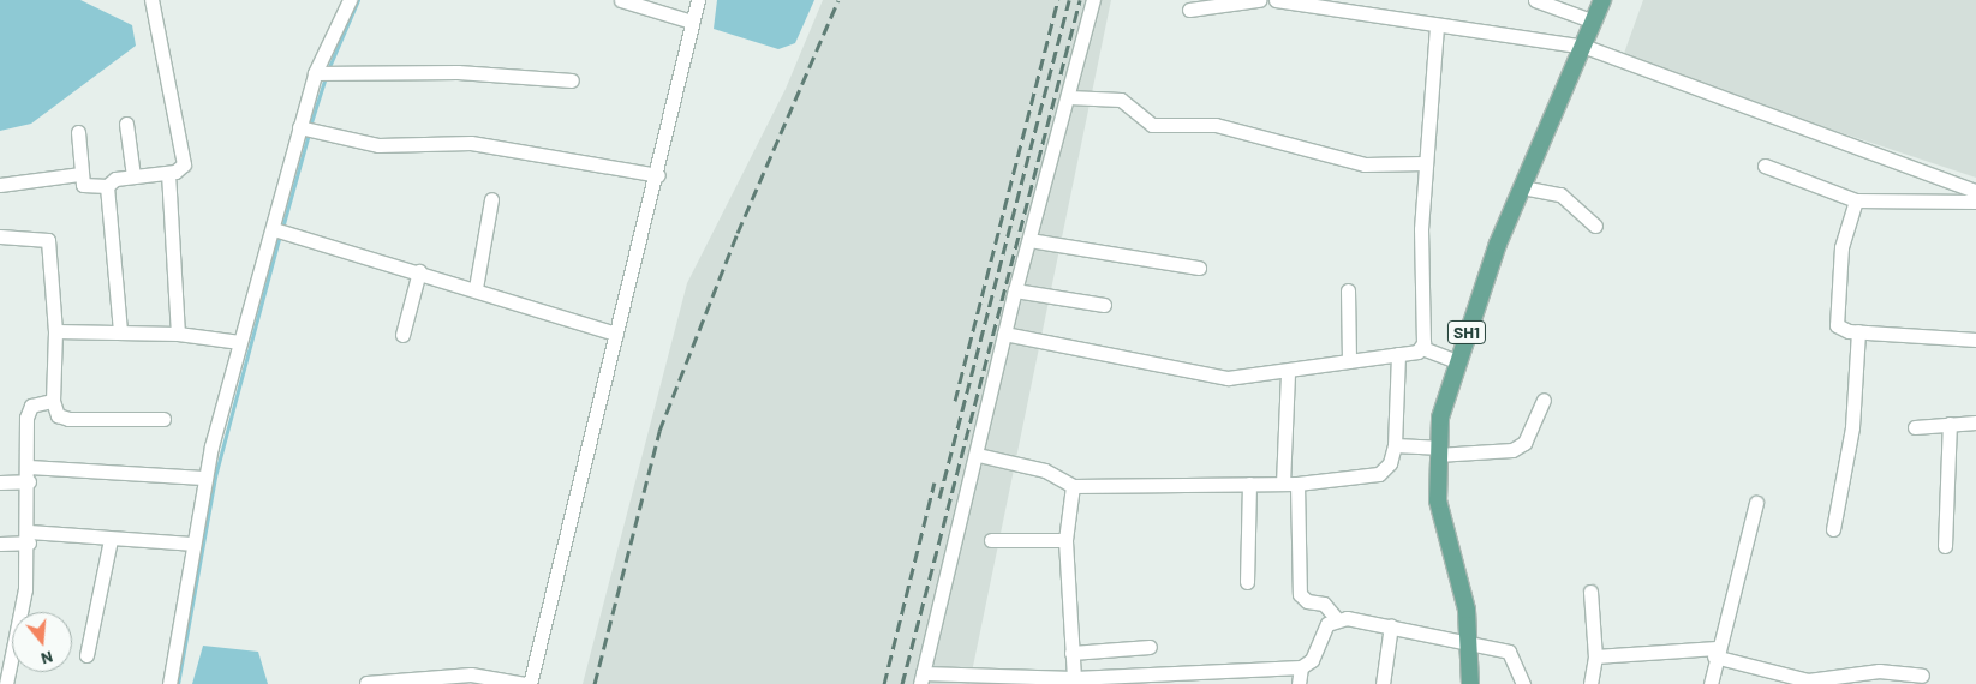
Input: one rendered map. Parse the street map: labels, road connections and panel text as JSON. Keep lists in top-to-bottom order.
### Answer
{
  "streets": {
    "main road": ["SH1"]
  },
  "north": "bottom"
}
